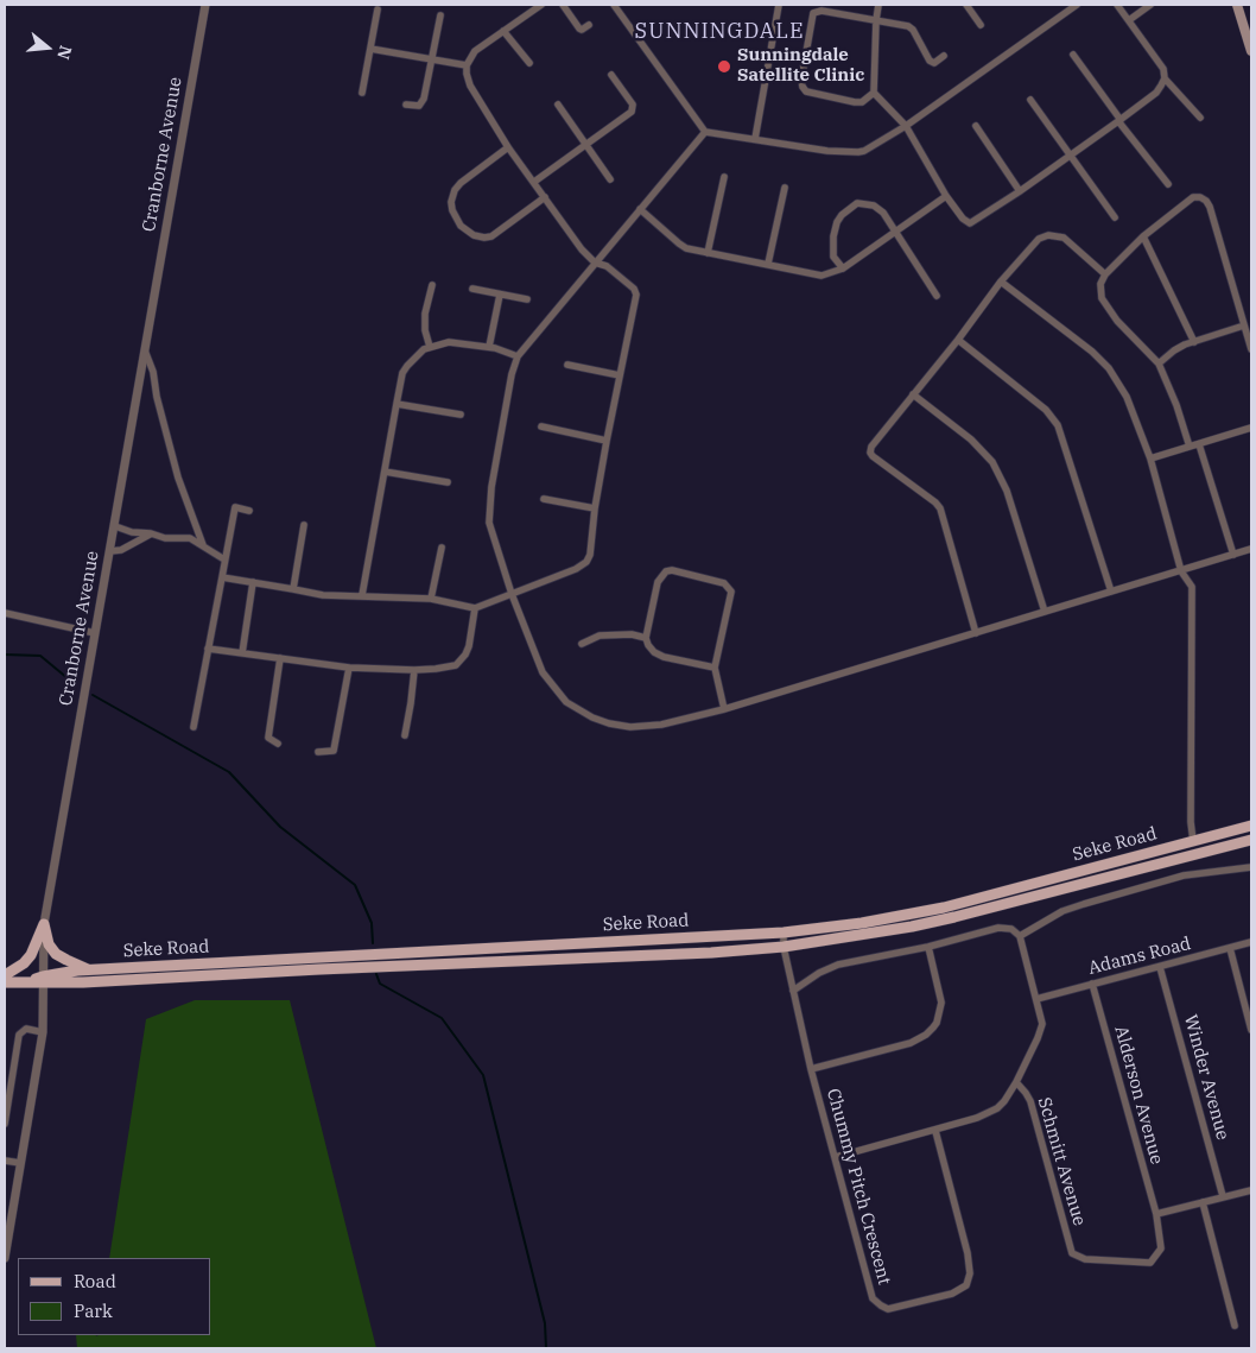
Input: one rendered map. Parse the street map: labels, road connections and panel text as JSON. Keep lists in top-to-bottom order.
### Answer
{
  "streets": {
    "main road": ["Seke Road"],
    "street": [
      "Cranborne Avenue",
      "Adams Road",
      "Winder Avenue",
      "Alderson Avenue",
      "Schmitt Avenue",
      "Chummy Pitch Crescent"
    ]
  },
  "crossings": [
    ["Cranborne Avenue", "Seke Road"],
    ["Seke Road", "Chummy Pitch Crescent"],
    ["Adams Road", "Winder Avenue"],
    ["Adams Road", "Alderson Avenue"],
    ["Alderson Avenue", "Schmitt Avenue"]
  ],
  "districts": ["SUNNINGDALE"],
  "places": ["Sunningdale Satellite Clinic"],
  "legend": ["Road", "Park"],
  "north": "right"
}
